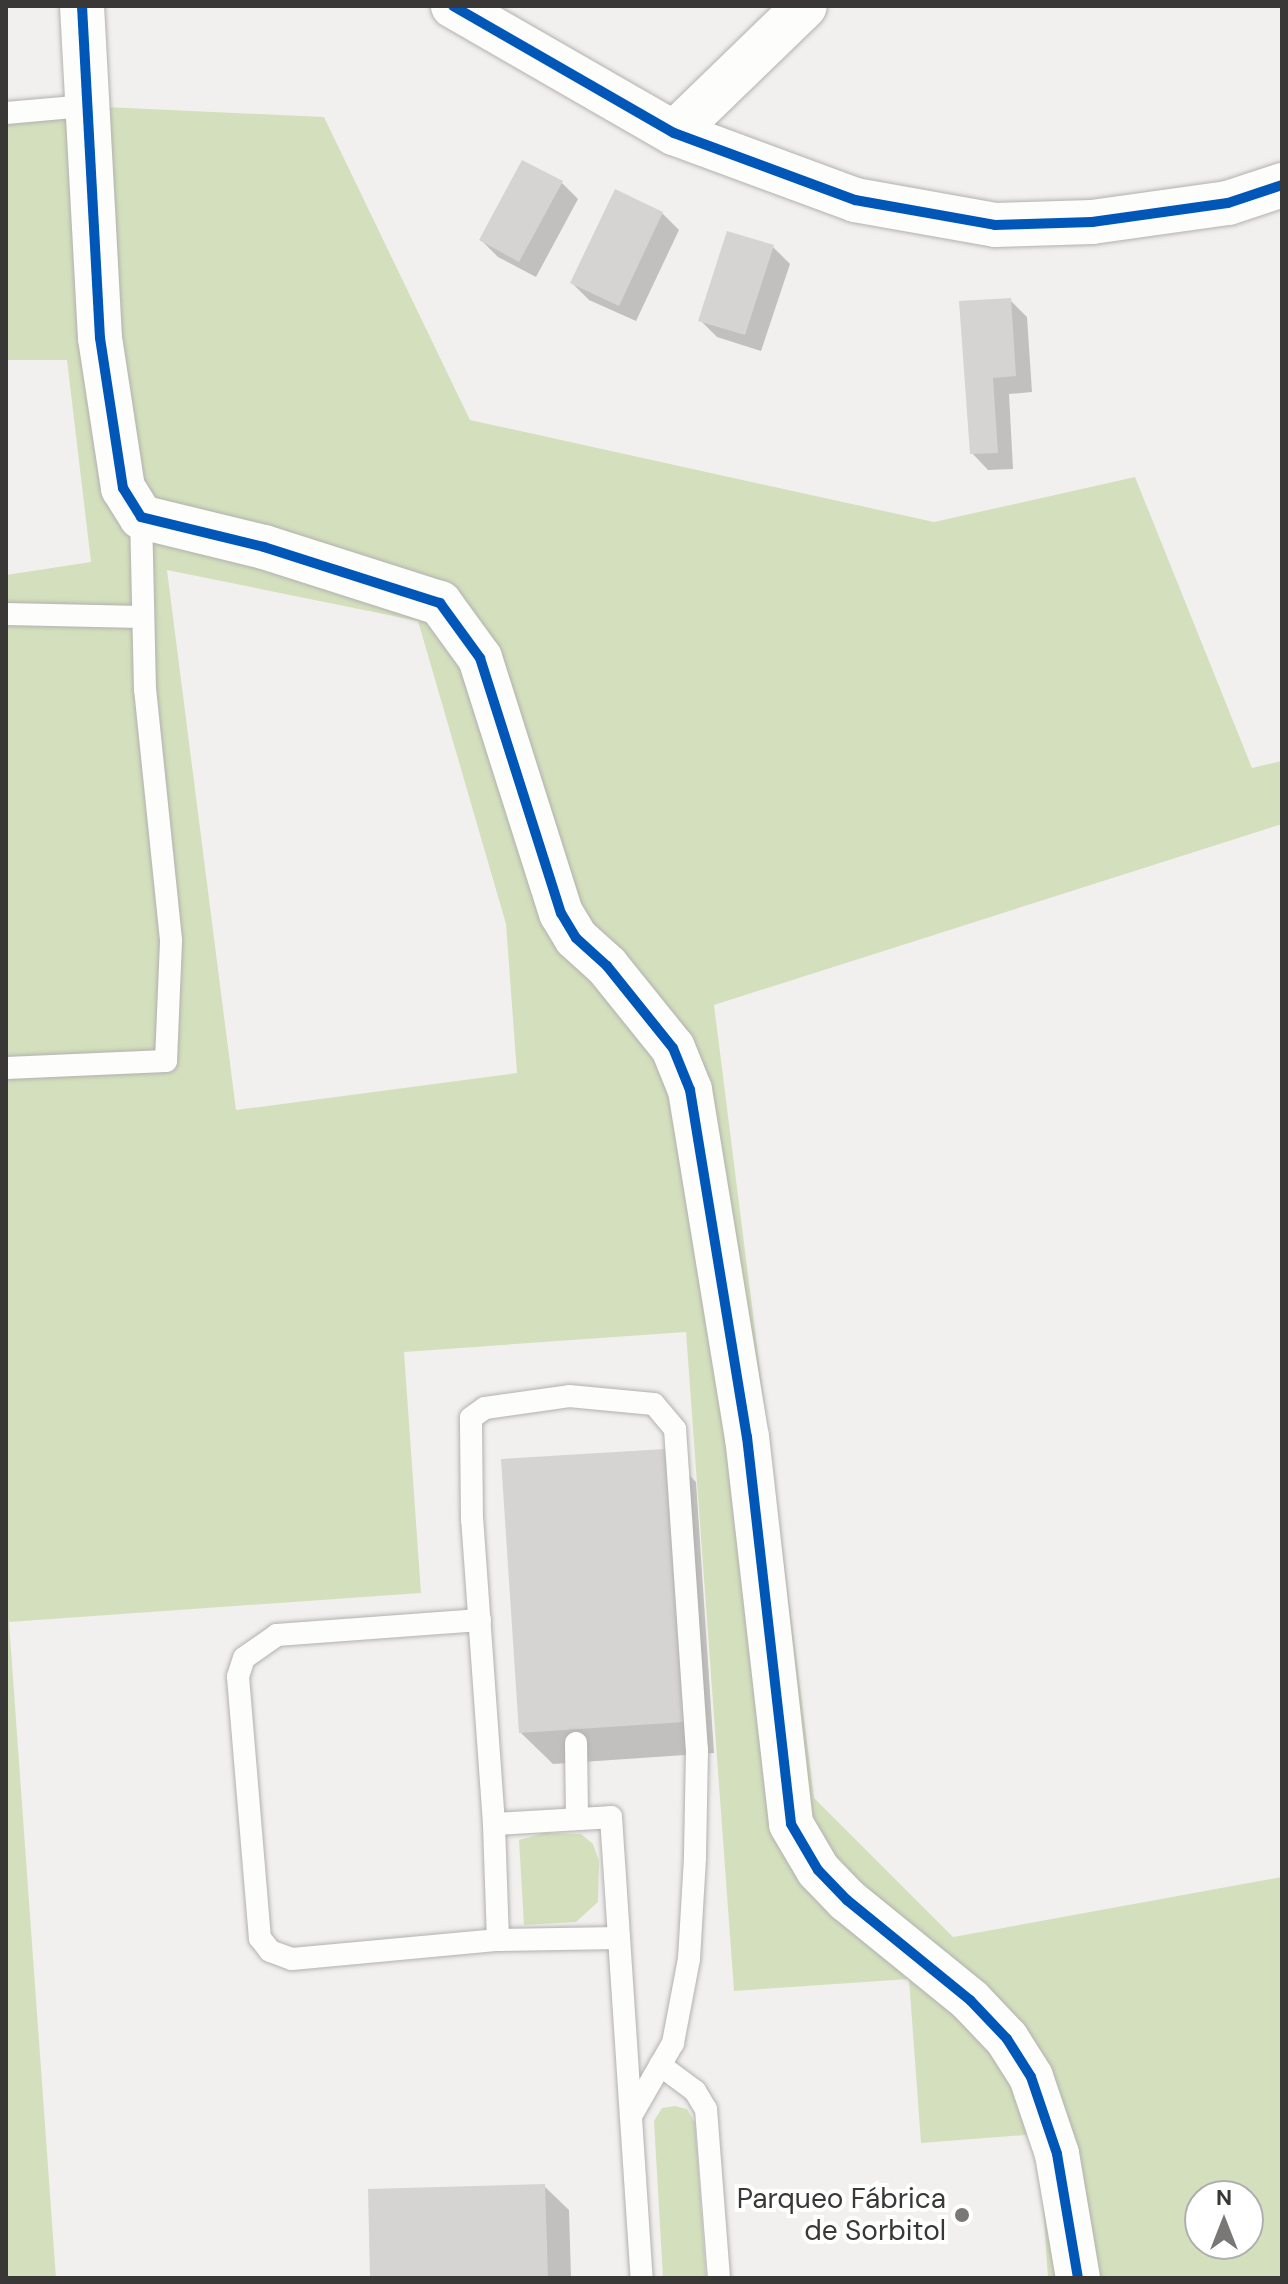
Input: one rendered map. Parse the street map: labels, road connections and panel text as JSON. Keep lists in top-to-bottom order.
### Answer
{
  "places": ["Parqueo Fábrica de Sorbitol"],
  "north": "top"
}
